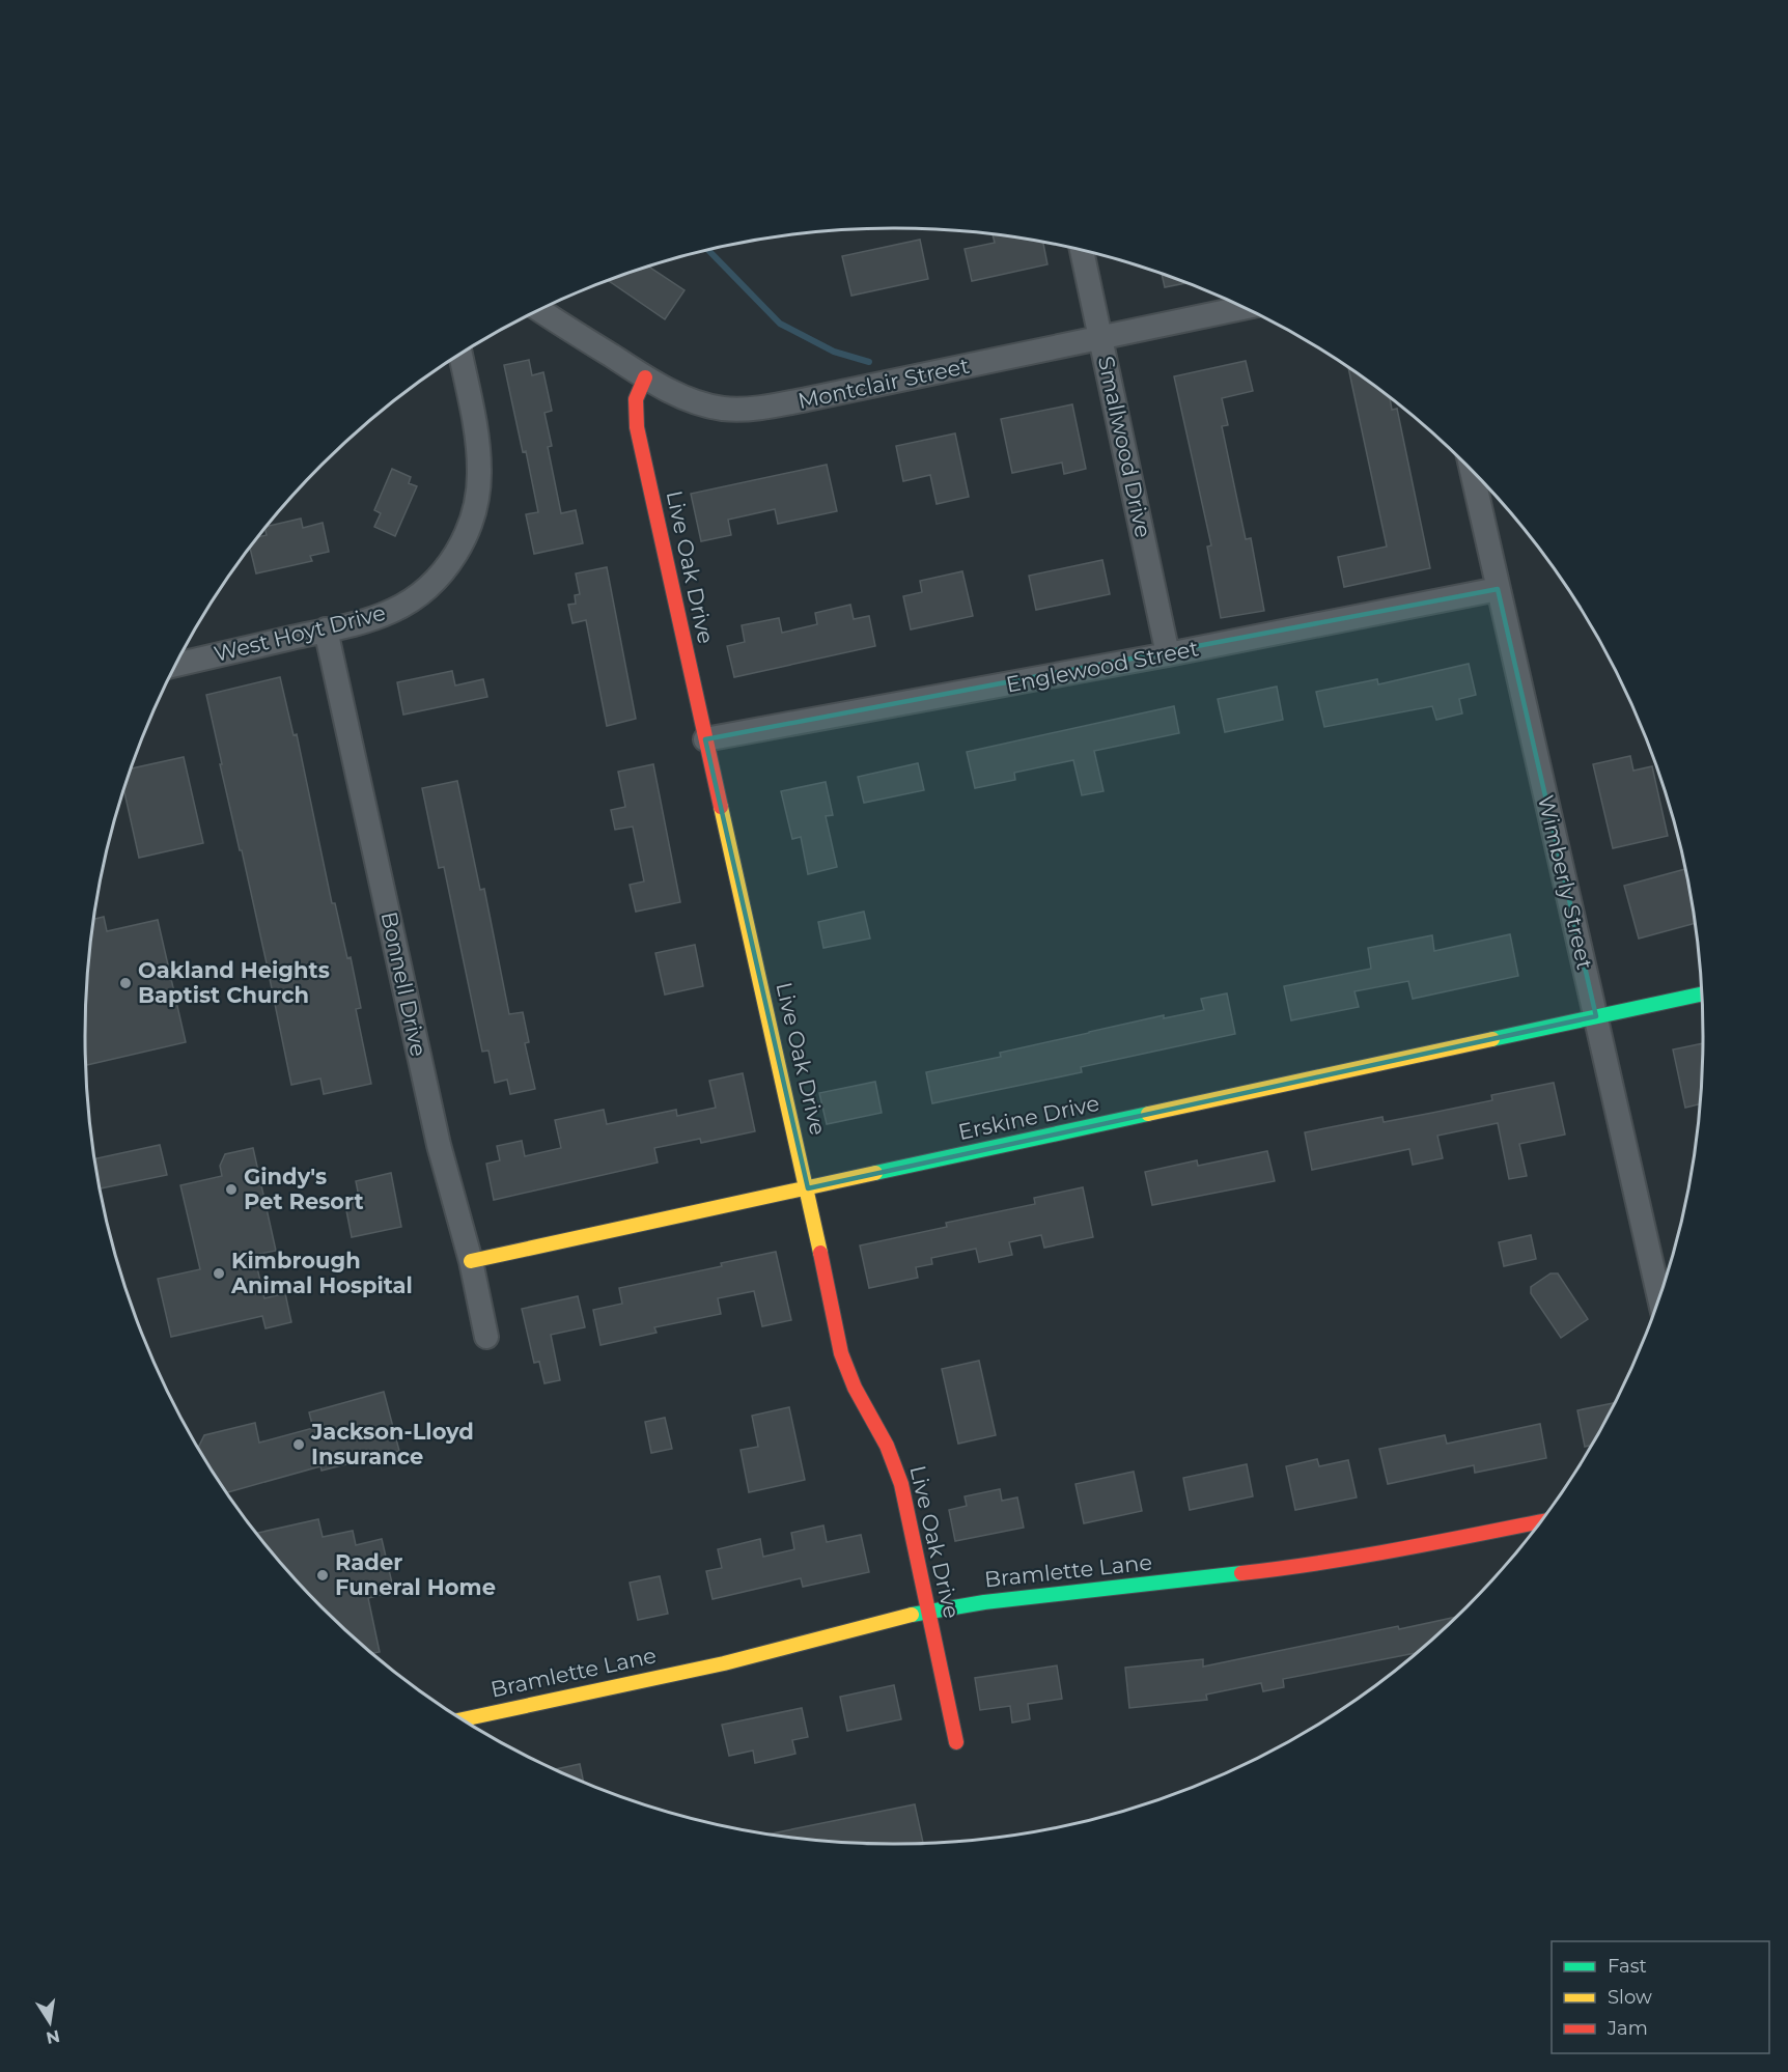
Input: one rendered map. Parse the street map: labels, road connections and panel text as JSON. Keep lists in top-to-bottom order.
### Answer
{
  "streets": {
    "street": [
      "Montclair Street",
      "Smallwood Drive",
      "Live Oak Drive",
      "West Hoyt Drive",
      "Englewood Street",
      "Wimberly Street",
      "Bonnell Drive",
      "Erskine Drive",
      "Bramlette Lane"
    ]
  },
  "crossings": [
    ["Montclair Street", "Smallwood Drive"],
    ["Montclair Street", "Live Oak Drive"],
    ["Smallwood Drive", "Englewood Street"],
    ["Live Oak Drive", "Englewood Street"],
    ["Live Oak Drive", "Erskine Drive"],
    ["Live Oak Drive", "Bramlette Lane"],
    ["West Hoyt Drive", "Bonnell Drive"],
    ["Englewood Street", "Wimberly Street"],
    ["Wimberly Street", "Erskine Drive"],
    ["Bonnell Drive", "Erskine Drive"]
  ],
  "places": [
    "Oakland Heights Baptist Church",
    "Gindy's Pet Resort",
    "Kimbrough Animal Hospital",
    "Jackson-Lloyd Insurance",
    "Rader Funeral Home"
  ],
  "legend": ["Fast", "Slow", "Jam"],
  "north": "bottom"
}
